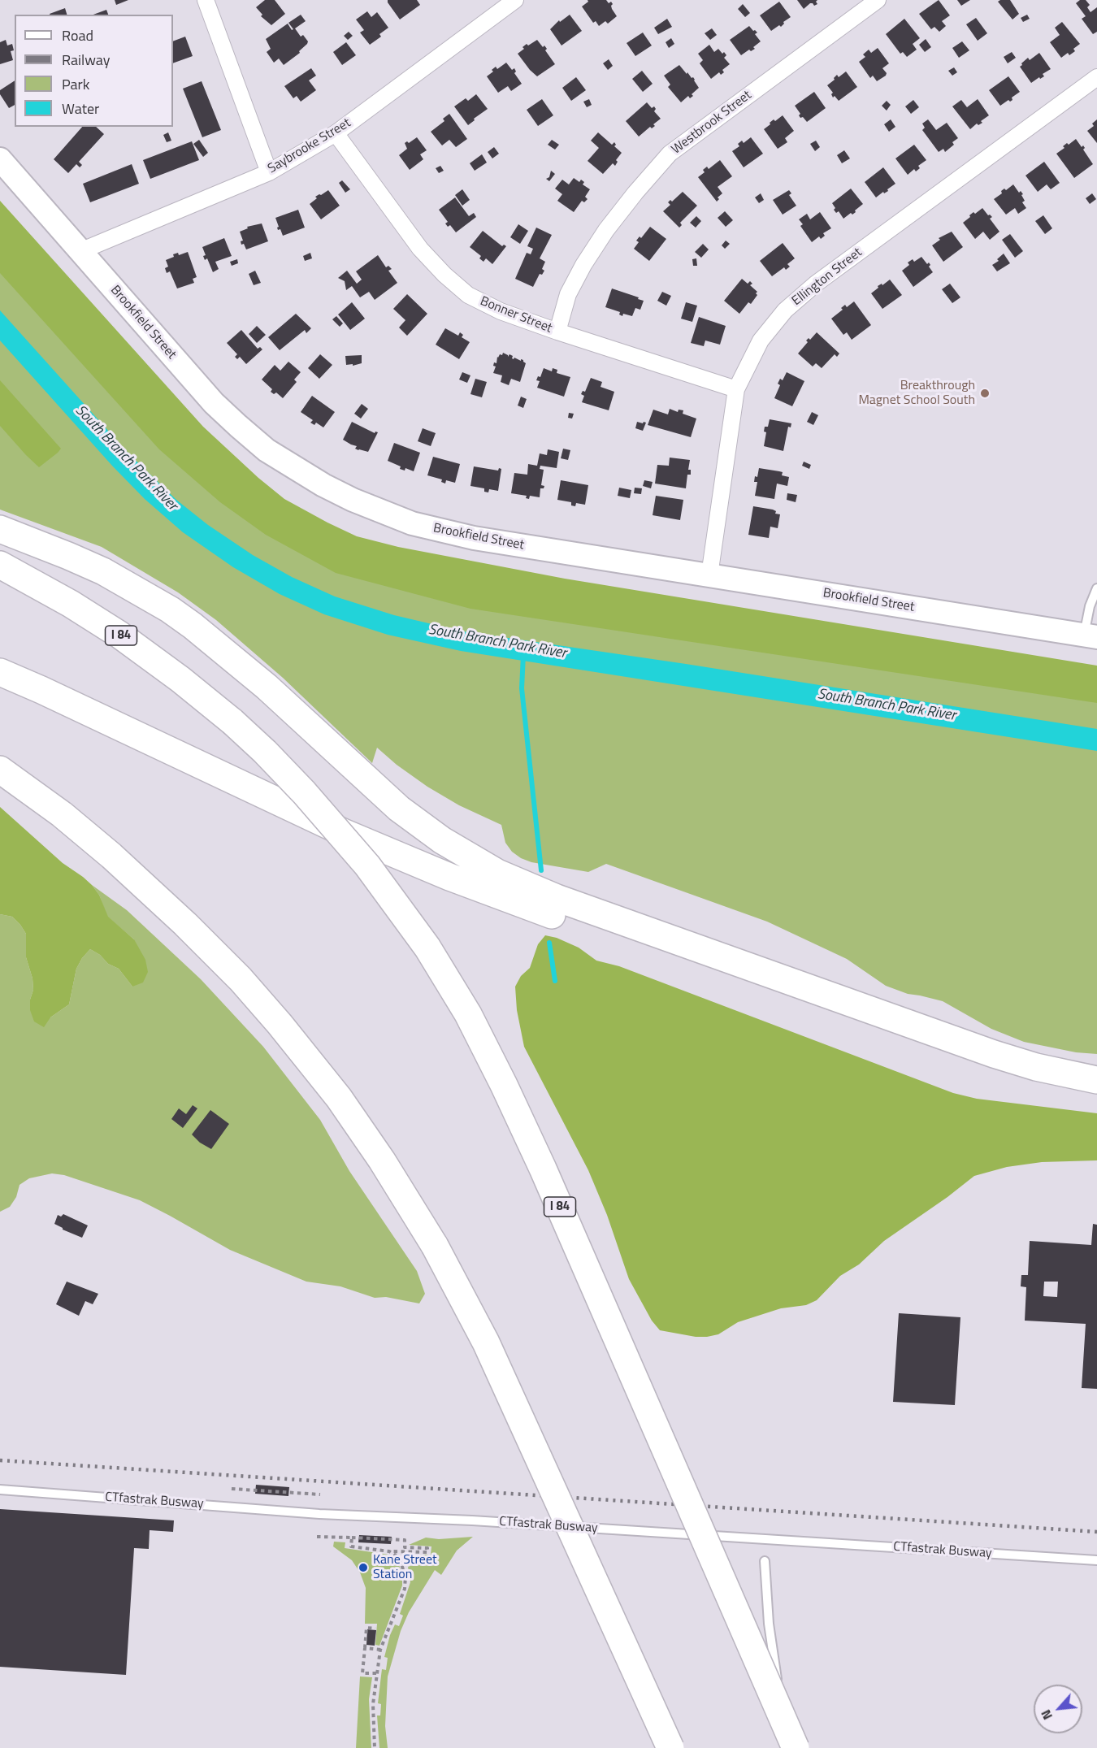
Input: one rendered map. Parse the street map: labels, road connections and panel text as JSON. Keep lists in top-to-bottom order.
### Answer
{
  "streets": {
    "highway": ["I 84"],
    "street": [
      "Westbrook Street",
      "Saybrooke Street",
      "Ellington Street",
      "Bonner Street",
      "Brookfield Street"
    ],
    "lane": ["CTfastrak Busway"]
  },
  "crossings": [
    ["Westbrook Street", "Bonner Street"],
    ["Saybrooke Street", "Bonner Street"],
    ["Saybrooke Street", "Brookfield Street"],
    ["Ellington Street", "Bonner Street"],
    ["Ellington Street", "Brookfield Street"]
  ],
  "water": ["South Branch Park River"],
  "places": ["Breakthrough Magnet School South", "Kane Street Station"],
  "legend": [
    "Road",
    "Railway",
    "Park",
    "Water"
  ],
  "north": "bottom left"
}
